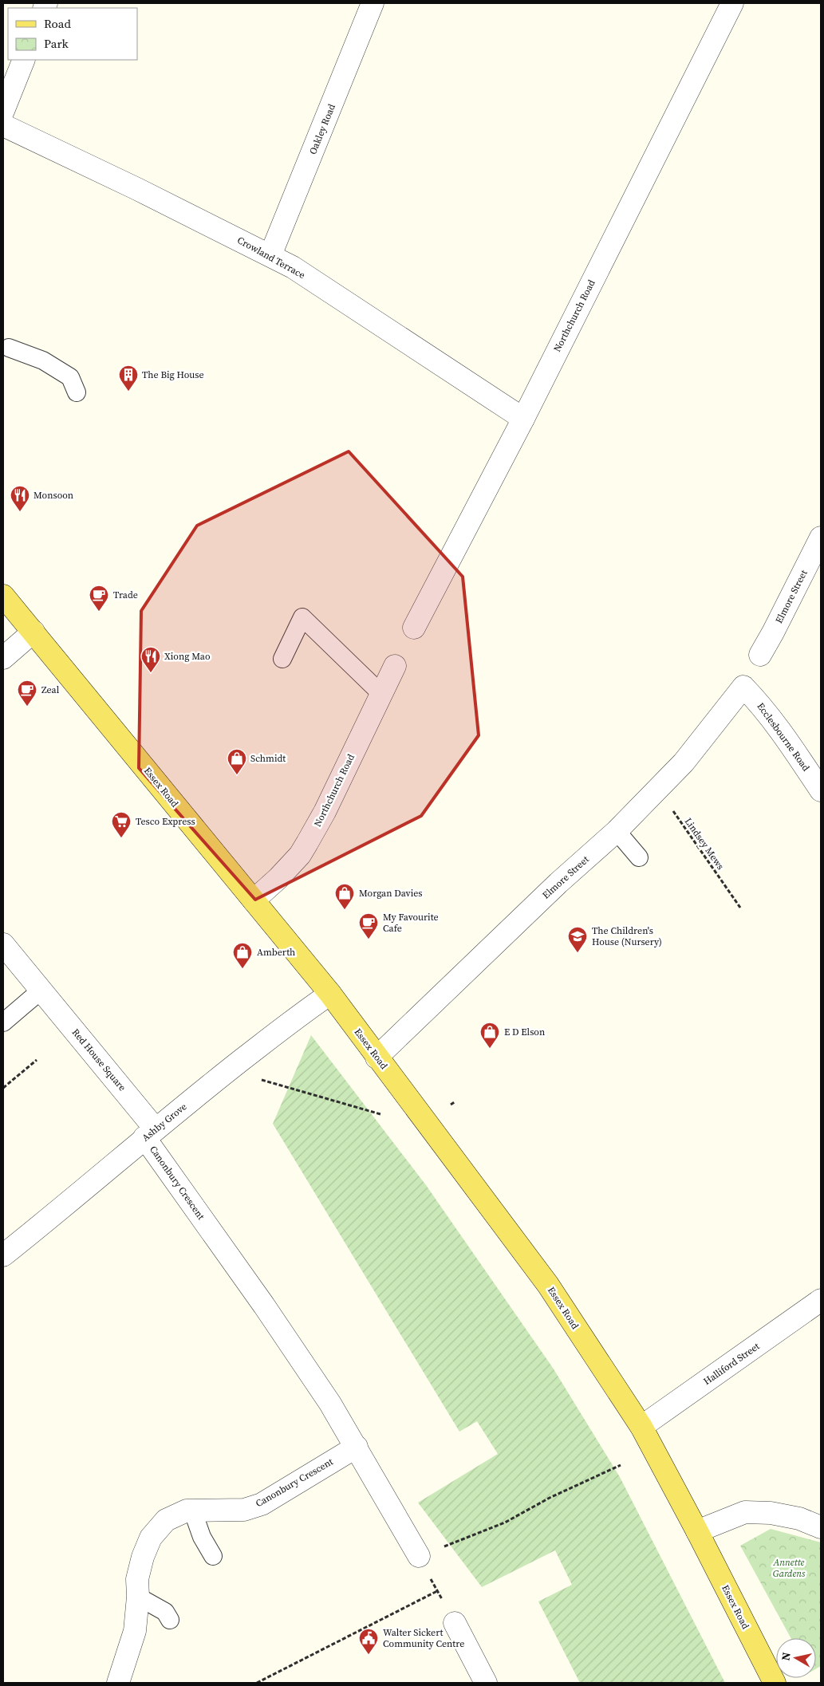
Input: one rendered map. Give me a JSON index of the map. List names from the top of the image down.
{
  "streets": {
    "main road": ["Essex Road"],
    "street": [
      "Oakley Road",
      "Crowland Terrace",
      "Northchurch Road",
      "Elmore Street",
      "Ecclesbourne Road",
      "Red House Square",
      "Ashby Grove",
      "Canonbury Crescent",
      "Halliford Street"
    ],
    "path": ["Lindsey Mews"]
  },
  "crossings": [
    ["Oakley Road", "Crowland Terrace"],
    ["Crowland Terrace", "Northchurch Road"],
    ["Northchurch Road", "Essex Road"],
    ["Elmore Street", "Ecclesbourne Road"],
    ["Elmore Street", "Essex Road"],
    ["Elmore Street", "Lindsey Mews"],
    ["Essex Road", "Ashby Grove"],
    ["Essex Road", "Halliford Street"],
    ["Red House Square", "Ashby Grove"],
    ["Red House Square", "Canonbury Crescent"],
    ["Ashby Grove", "Canonbury Crescent"]
  ],
  "parks": ["Annette Gardens"],
  "places": {
    "building": ["The Big House"],
    "restaurant": ["Monsoon", "Xiong Mao"],
    "cafe": ["Trade", "Zeal", "My Favourite Cafe"],
    "shop": [
      "Schmidt",
      "Morgan Davies",
      "Amberth",
      "E D Elson"
    ],
    "supermarket": ["Tesco Express"],
    "school or university": ["The Children's House (Nursery)"],
    "public building": ["Walter Sickert Community Centre"]
  },
  "legend": ["Road", "Park"],
  "north": "left"
}
